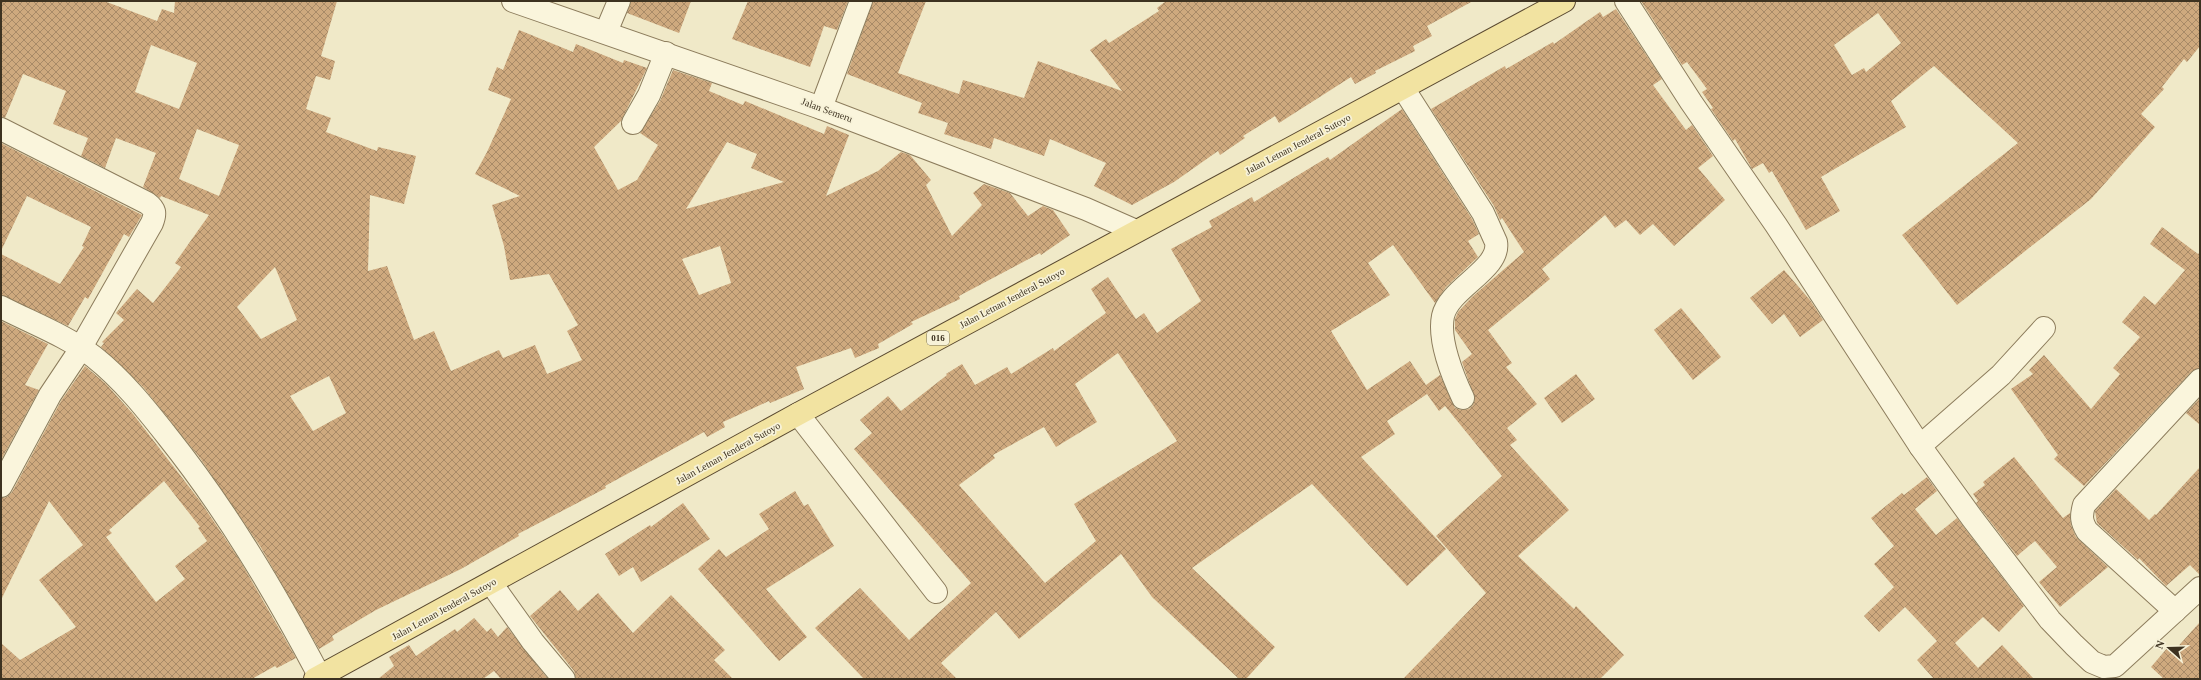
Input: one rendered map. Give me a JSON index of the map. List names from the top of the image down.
{
  "streets": {
    "main road": ["Jalan Letnan Jenderal Sutoyo", "016"],
    "street": ["Jalan Semeru"]
  },
  "crossings": [
    ["Jalan Semeru", "Jalan Letnan Jenderal Sutoyo"]
  ],
  "north": "left"
}
